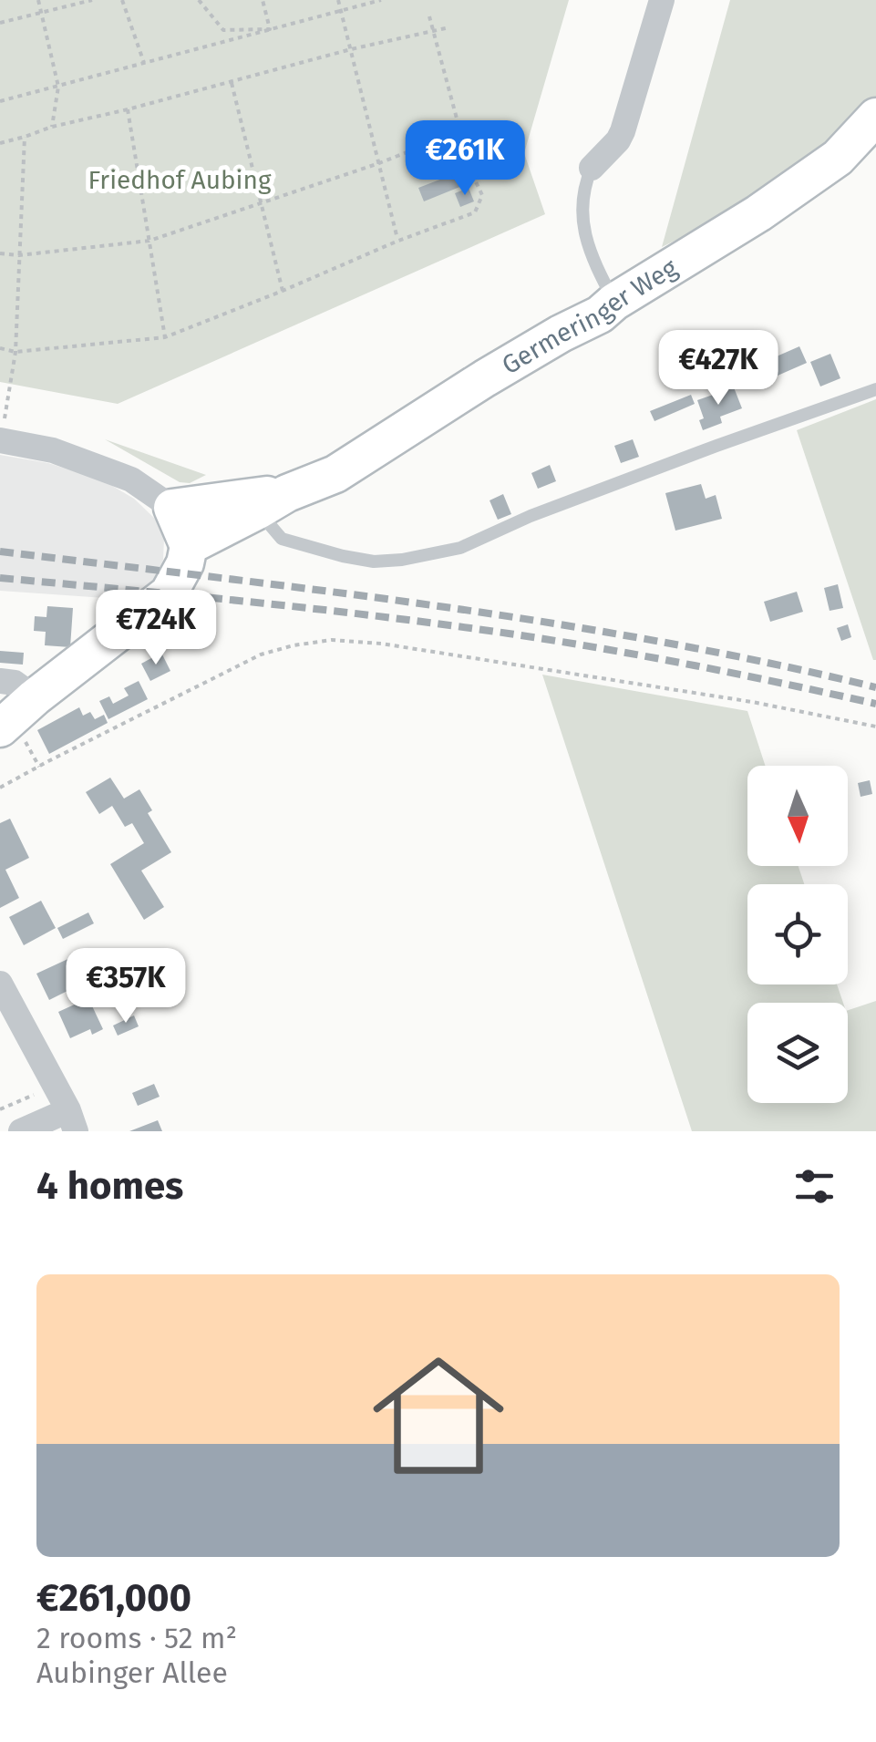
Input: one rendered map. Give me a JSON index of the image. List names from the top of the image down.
{
  "streets": {
    "street": ["Germeringer Weg"]
  },
  "parks": ["Friedhof Aubing"],
  "north": "bottom",
  "page": {
    "price": [
      "€261K",
      "€427K",
      "€724K",
      "€357K"
    ],
    "heading": "4 homes",
    "list": [
      {
        "name": "€261,000",
        "note": "2 rooms · 52 m² · Aubinger Allee"
      }
    ]
  }
}
